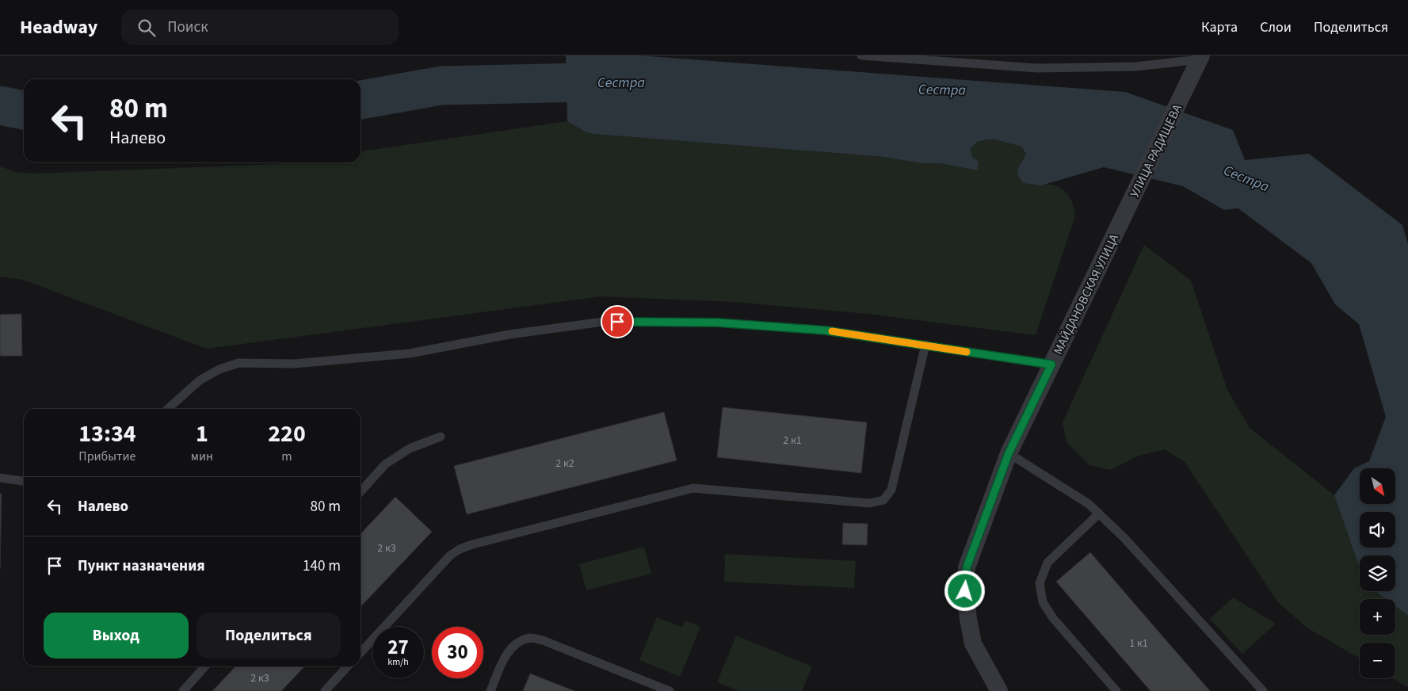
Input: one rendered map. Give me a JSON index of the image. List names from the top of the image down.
{
  "streets": {
    "street": ["УЛИЦА РАДИЩЕВА", "МАЙДАНОВСКАЯ УЛИЦА"]
  },
  "crossings": [
    ["УЛИЦА РАДИЩЕВА", "МАЙДАНОВСКАЯ УЛИЦА"]
  ],
  "water": ["Сестра"],
  "house_numbers": [
    "2 к1",
    "2 к2",
    "2 к3",
    "1 к1",
    "2 к3"
  ],
  "north": "bottom right",
  "page": {
    "header": "Headway",
    "search": "Поиск",
    "nav": ["Карта", "Слои", "Поделиться"],
    "turn": ["80 m", "Налево"],
    "eta": [
      "13:34",
      "Прибытие",
      "1",
      "мин",
      "220",
      "m"
    ],
    "map_buttons": ["+", "−"],
    "list": [
      {
        "name": "Налево",
        "value": "80 m"
      },
      {
        "name": "Пункт назначения",
        "value": "140 m"
      }
    ],
    "buttons": ["Выход", "Поделиться"],
    "speed": "27 km/h",
    "limit": "30"
  }
}
